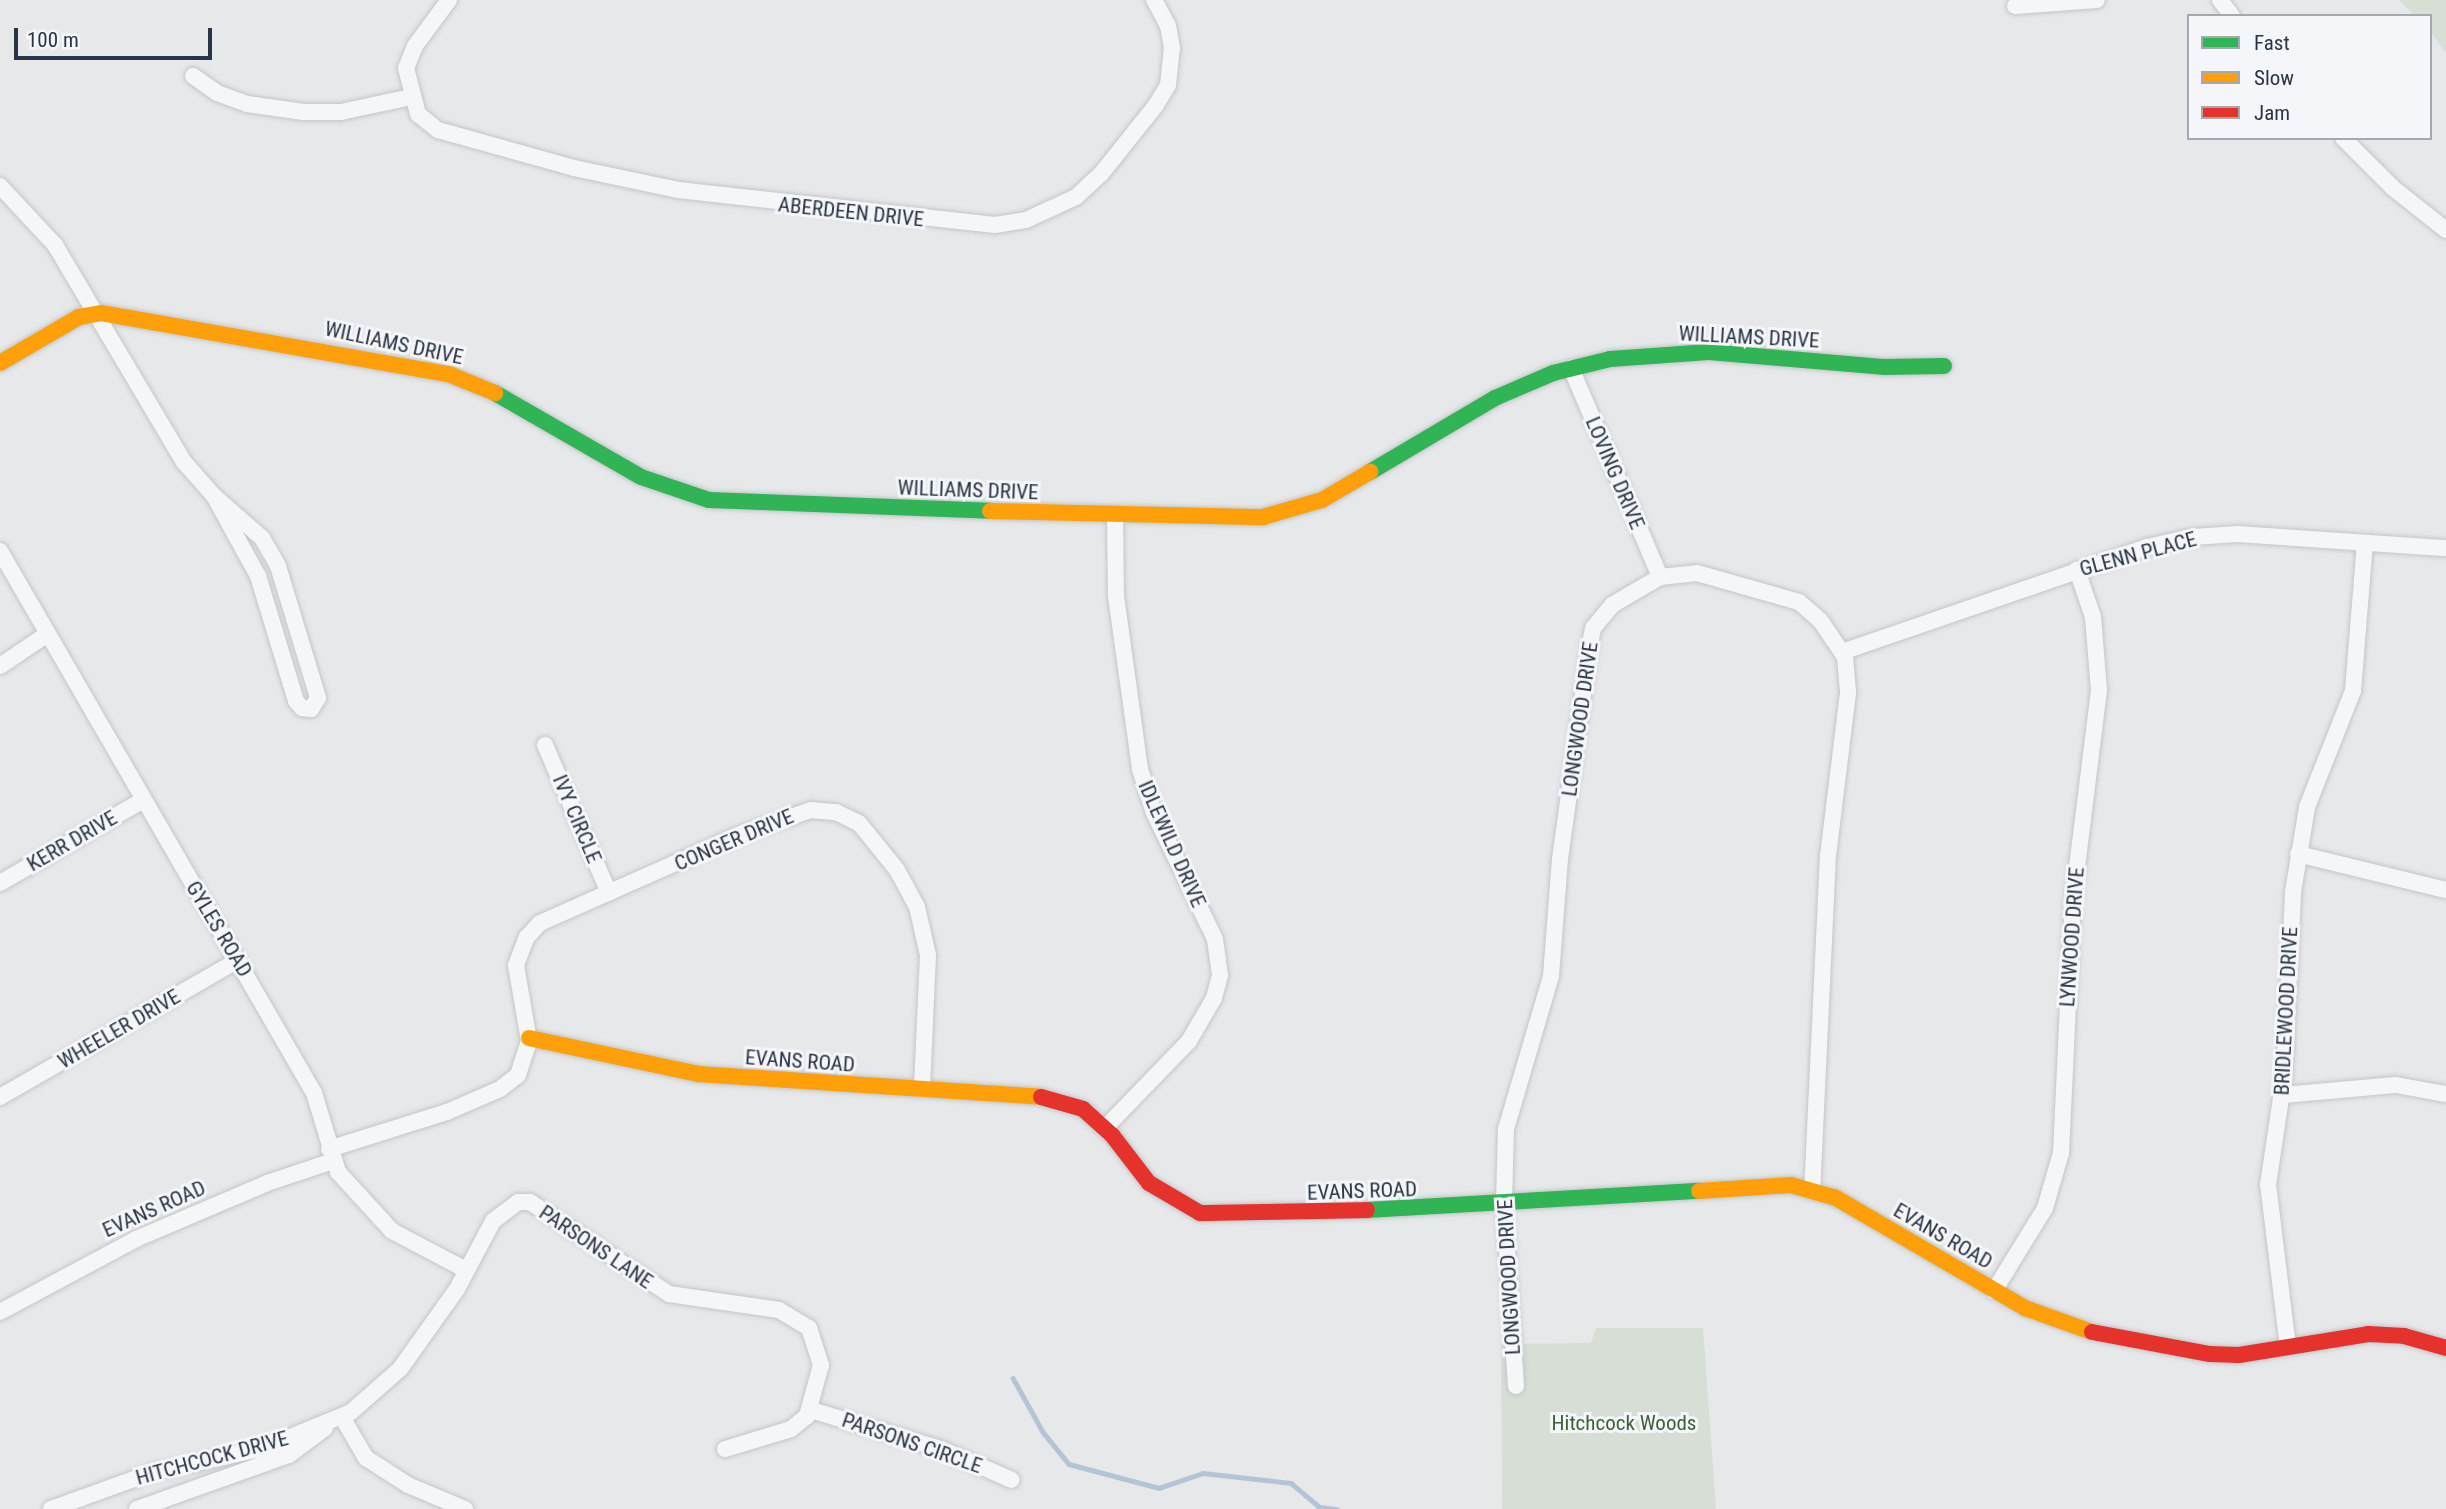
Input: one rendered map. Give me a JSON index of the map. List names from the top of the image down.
{
  "streets": {
    "street": [
      "ABERDEEN DRIVE",
      "WILLIAMS DRIVE",
      "LOVING DRIVE",
      "GLENN PLACE",
      "LONGWOOD DRIVE",
      "IVY CIRCLE",
      "CONGER DRIVE",
      "KERR DRIVE",
      "IDLEWILD DRIVE",
      "GYLES ROAD",
      "LYNWOOD DRIVE",
      "BRIDLEWOOD DRIVE",
      "WHEELER DRIVE",
      "EVANS ROAD",
      "PARSONS LANE",
      "PARSONS CIRCLE",
      "HITCHCOCK DRIVE"
    ]
  },
  "crossings": [
    ["WILLIAMS DRIVE", "LOVING DRIVE"],
    ["WILLIAMS DRIVE", "IDLEWILD DRIVE"],
    ["LOVING DRIVE", "LONGWOOD DRIVE"],
    ["GLENN PLACE", "LONGWOOD DRIVE"],
    ["GLENN PLACE", "LYNWOOD DRIVE"],
    ["GLENN PLACE", "BRIDLEWOOD DRIVE"],
    ["LONGWOOD DRIVE", "EVANS ROAD"],
    ["IVY CIRCLE", "CONGER DRIVE"],
    ["CONGER DRIVE", "EVANS ROAD"],
    ["KERR DRIVE", "GYLES ROAD"],
    ["IDLEWILD DRIVE", "EVANS ROAD"],
    ["GYLES ROAD", "WHEELER DRIVE"],
    ["GYLES ROAD", "EVANS ROAD"],
    ["GYLES ROAD", "PARSONS LANE"],
    ["LYNWOOD DRIVE", "EVANS ROAD"],
    ["BRIDLEWOOD DRIVE", "EVANS ROAD"],
    ["PARSONS LANE", "PARSONS CIRCLE"],
    ["PARSONS LANE", "HITCHCOCK DRIVE"]
  ],
  "parks": ["Hitchcock Woods"],
  "legend": ["Fast", "Slow", "Jam"],
  "scale_bar": "100 m"
}
